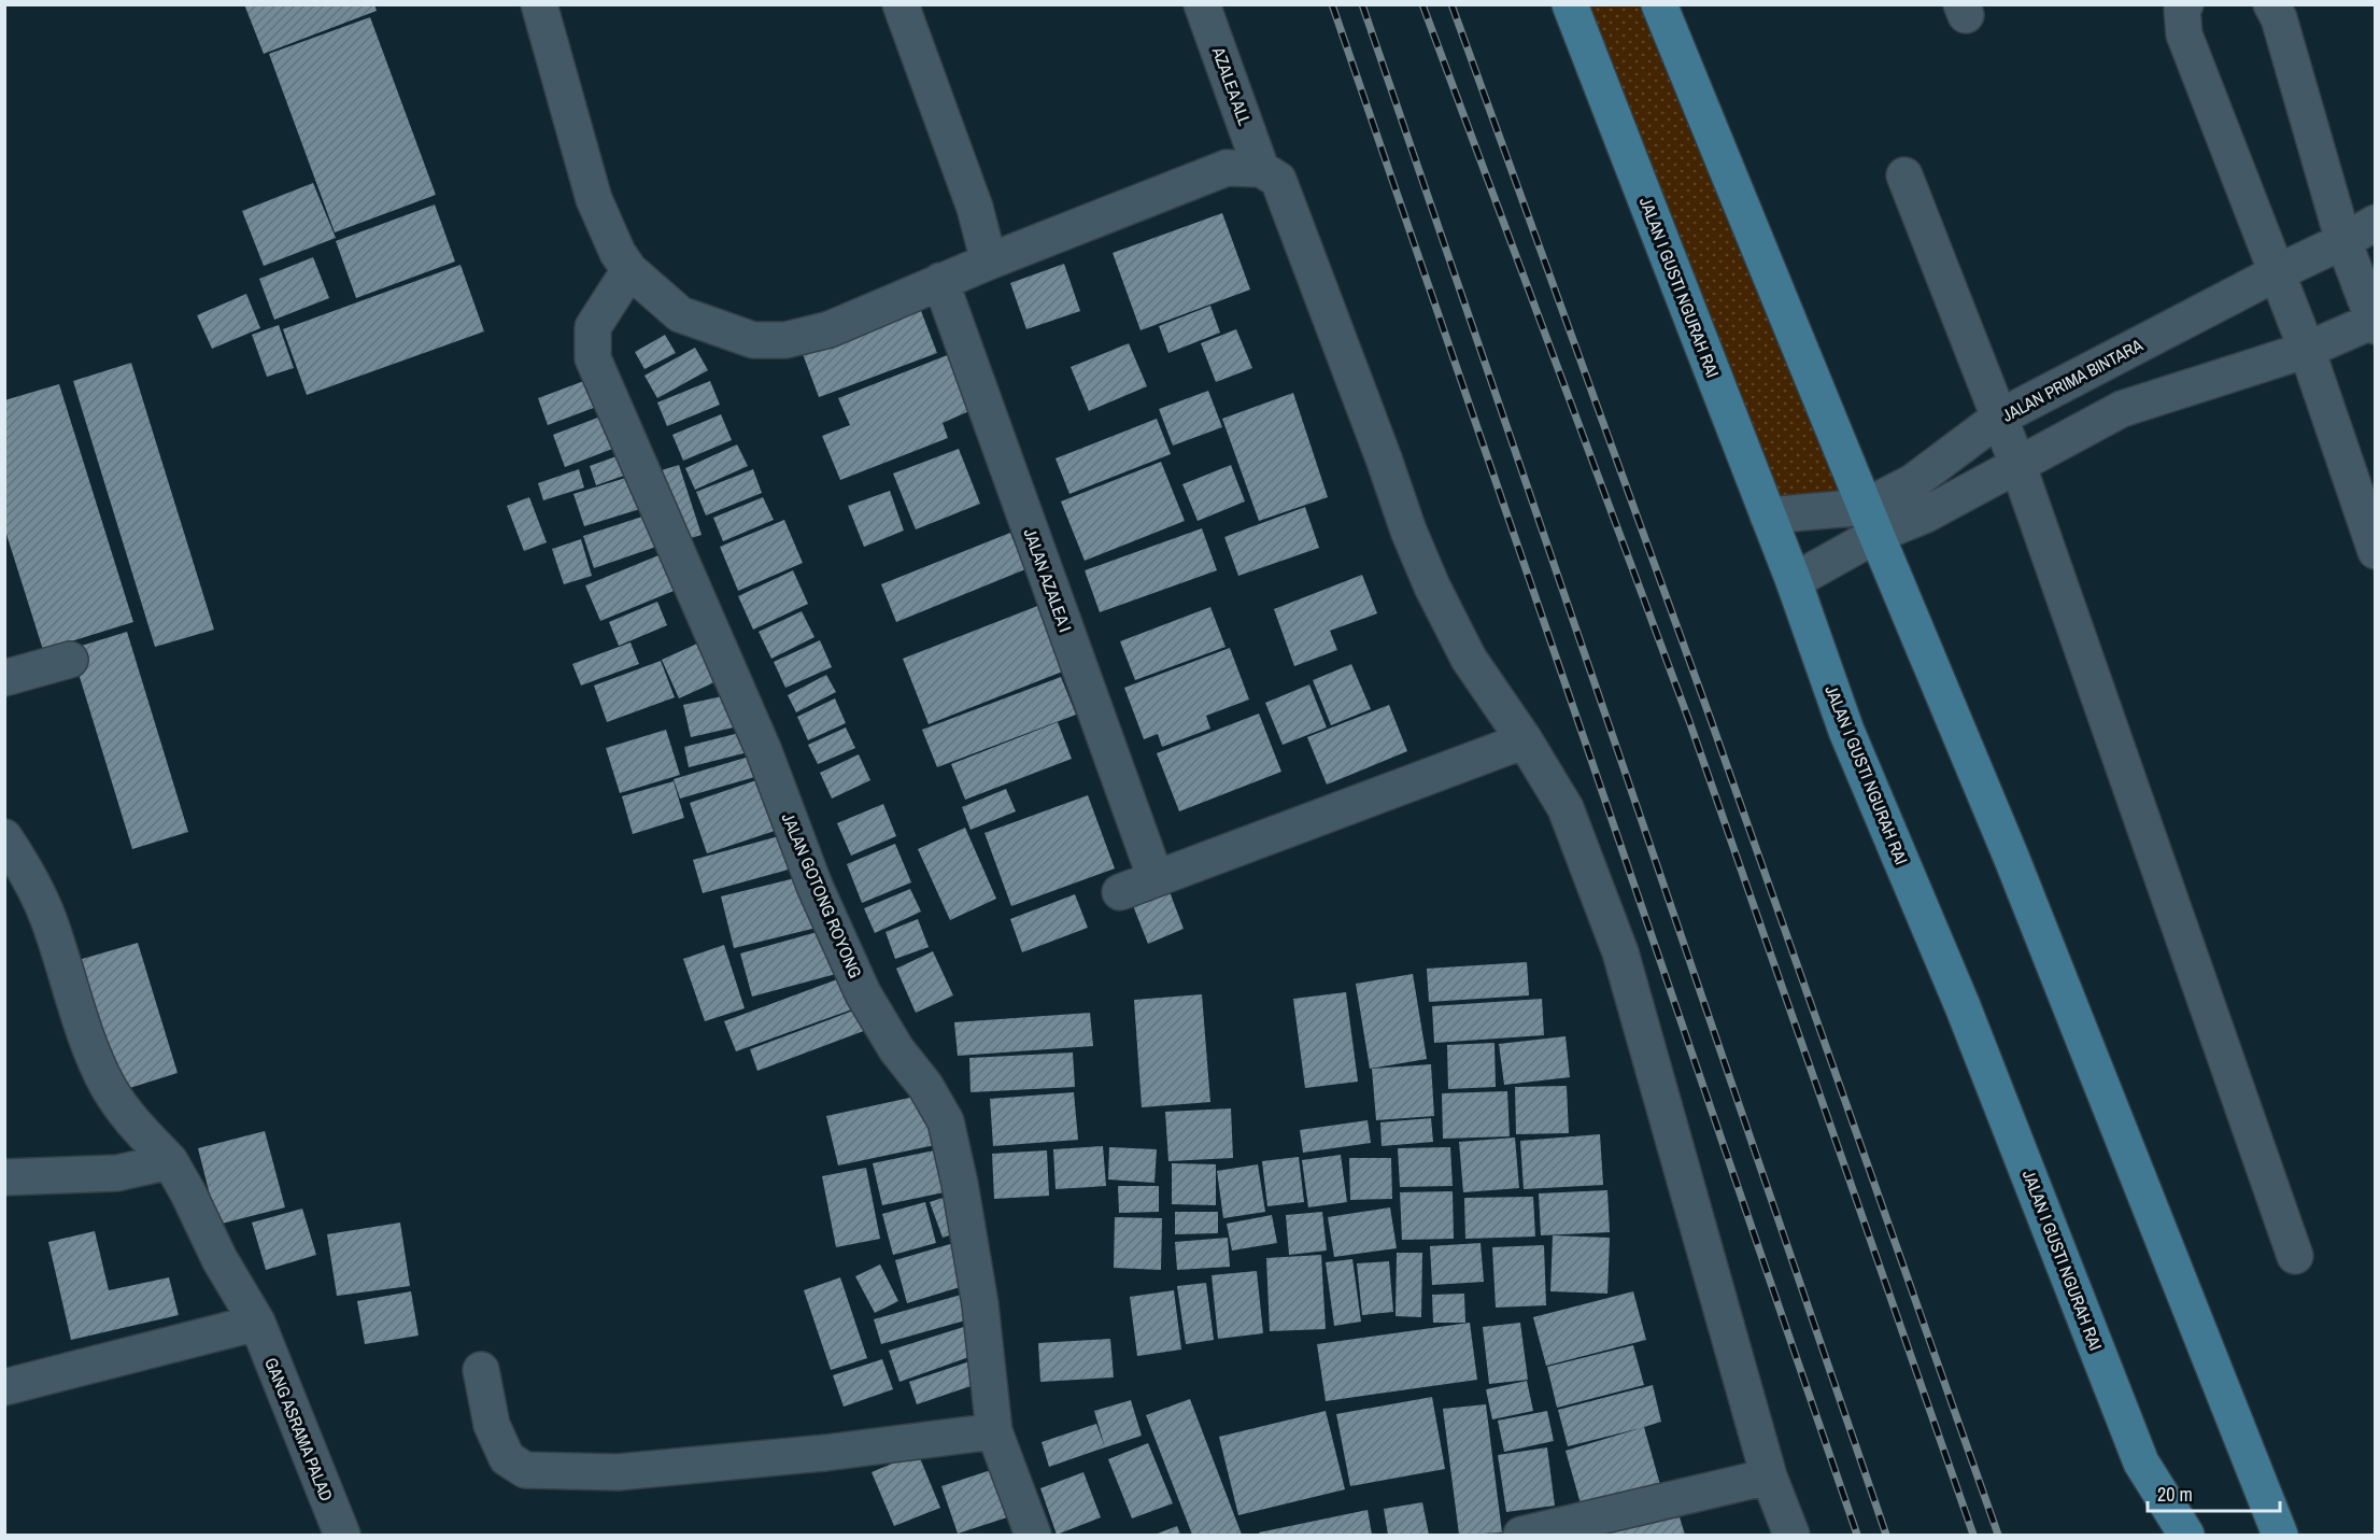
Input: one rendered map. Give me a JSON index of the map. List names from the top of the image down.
{
  "streets": {
    "main road": ["JALAN I GUSTI NGURAH RAI"],
    "street": [
      "AZALEA ALL",
      "JALAN PRIMA BINTARA",
      "JALAN AZALEA I",
      "JALAN GOTONG ROYONG",
      "GANG ASRAMA PALAD"
    ]
  },
  "crossings": [
    ["JALAN I GUSTI NGURAH RAI", "JALAN PRIMA BINTARA"]
  ],
  "scale_bar": "20 m"
}
